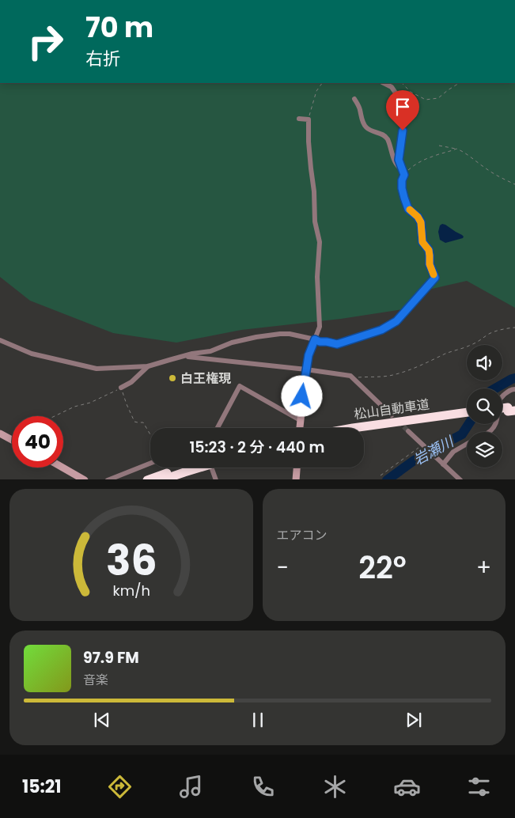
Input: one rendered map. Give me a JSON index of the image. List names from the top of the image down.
{
  "streets": {
    "highway": ["松山自動車道"]
  },
  "water": ["岩瀬川"],
  "places": ["白王権現"],
  "page": {
    "turn": ["70 m", "右折"],
    "limit": "40",
    "trip": "15:23 · 2 分 · 440 m",
    "tile": "エアコン",
    "heat": ["−", "22°", "+"],
    "song": ["97.9 FM", "音楽"],
    "tabs": "15:21",
    "gauge": ["36", "km/h"]
  }
}
